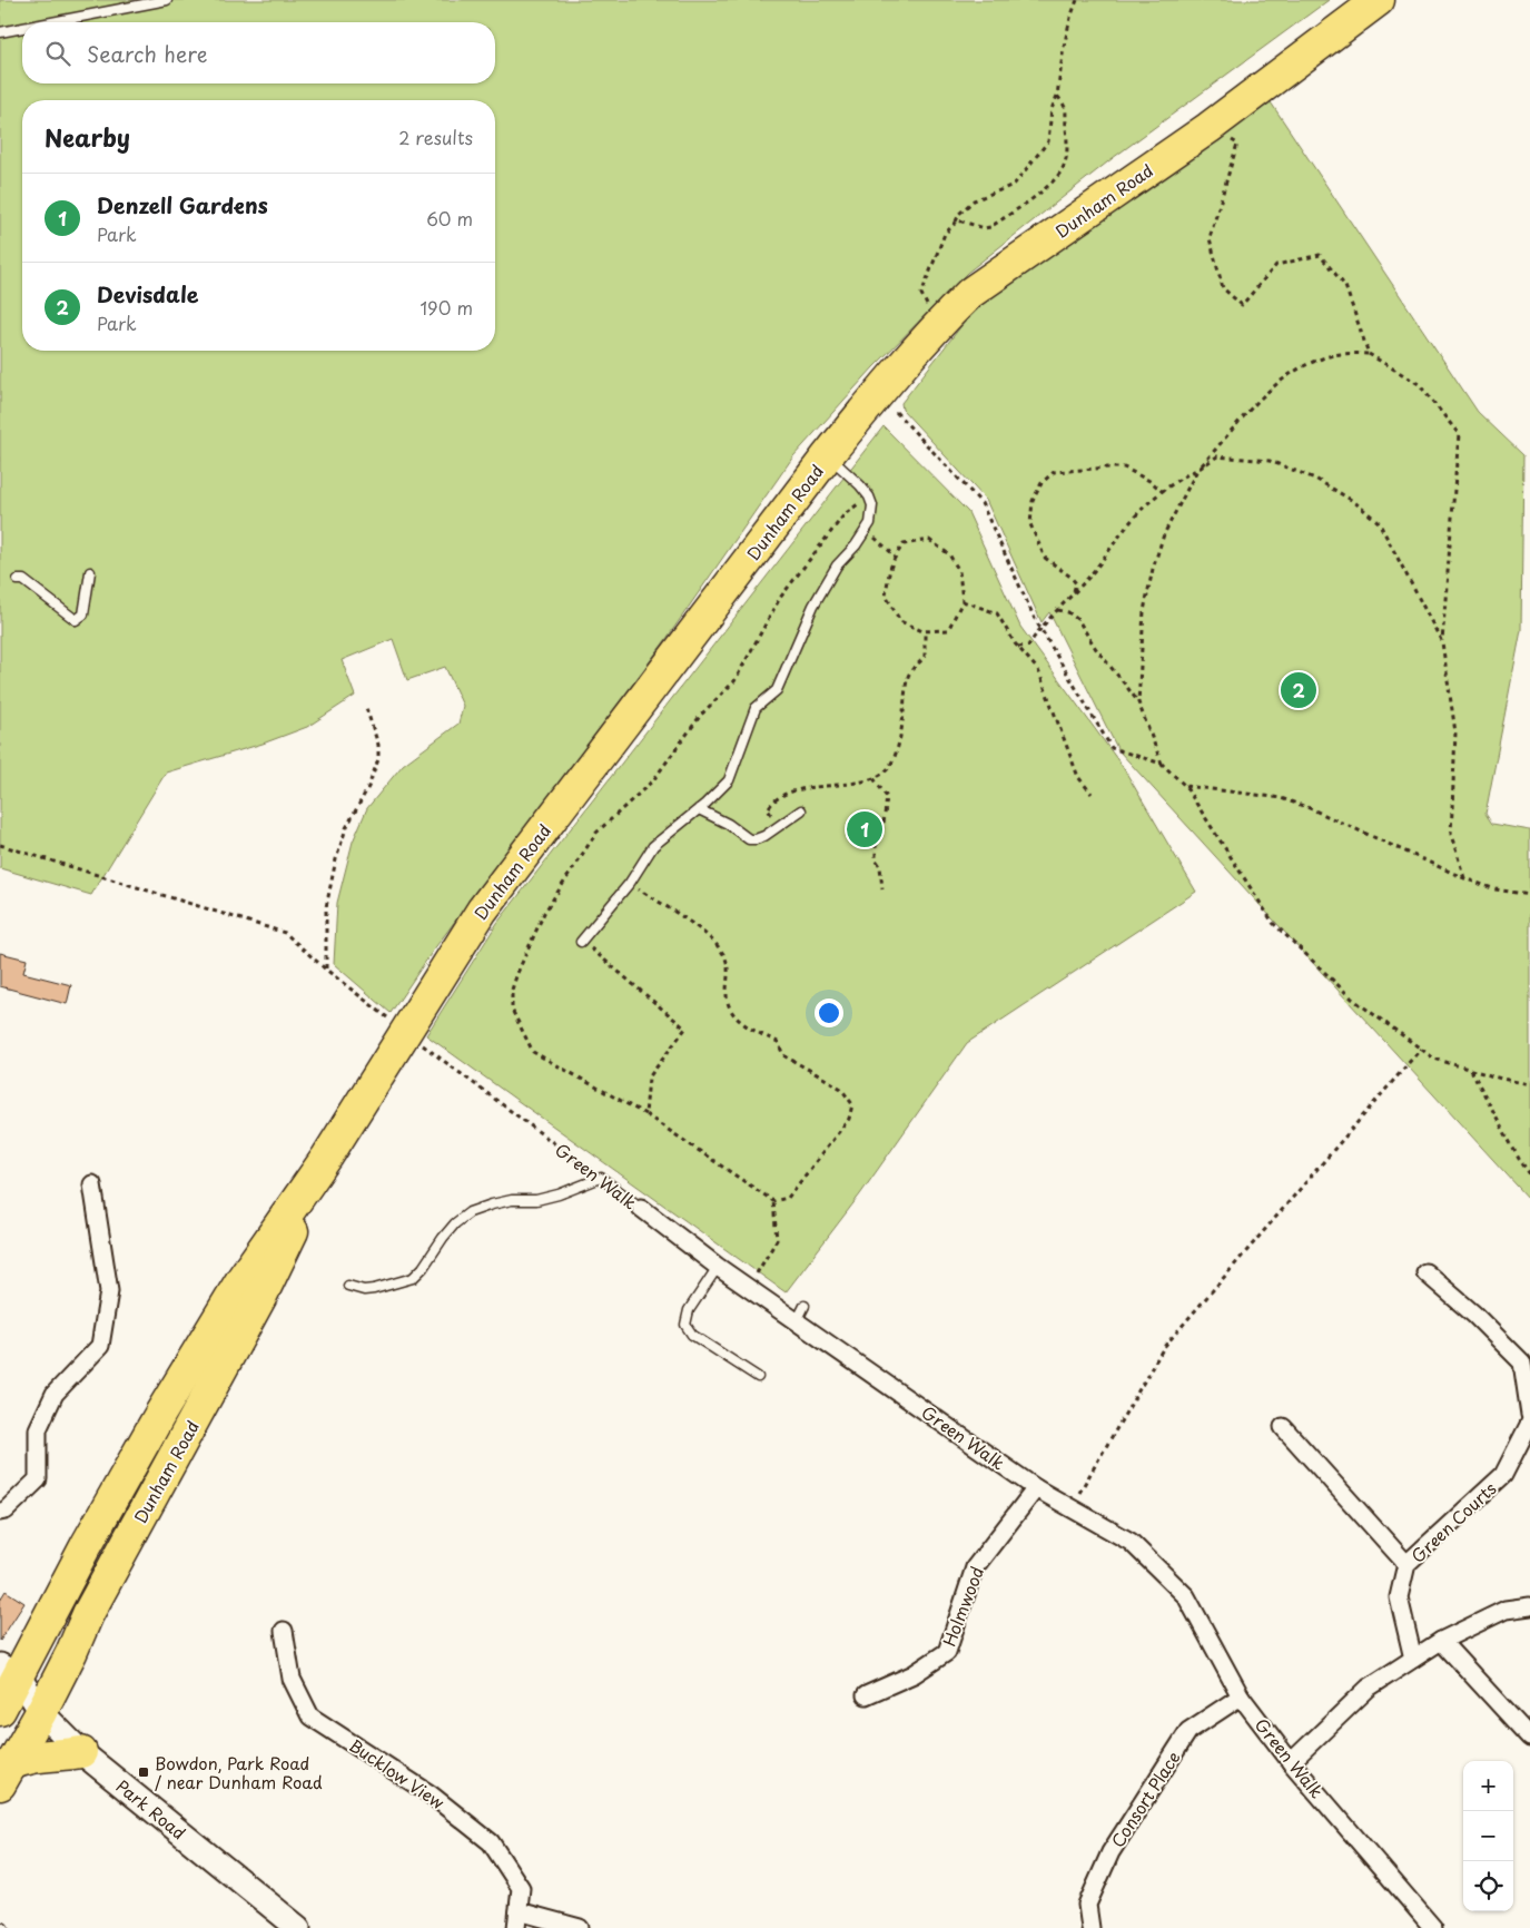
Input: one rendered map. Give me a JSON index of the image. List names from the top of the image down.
{
  "streets": {
    "highway": ["Dunham Road"],
    "main road": ["Park Road"],
    "street": [
      "Green Walk",
      "Green Courts",
      "Holmwood",
      "Bucklow View",
      "Consort Place"
    ]
  },
  "crossings": [
    ["Dunham Road", "Green Walk"],
    ["Dunham Road", "Park Road"],
    ["Green Walk", "Holmwood"],
    ["Green Walk", "Consort Place"]
  ],
  "places": {
    "transit": ["Bowdon, Park Road / near Dunham Road"]
  },
  "page": {
    "search": "Search here",
    "heading": ["Nearby", "2 results"],
    "list": [
      {
        "mark": "1",
        "name": "Denzell Gardens",
        "note": "Park",
        "value": "60 m"
      },
      {
        "mark": "2",
        "name": "Devisdale",
        "note": "Park",
        "value": "190 m"
      }
    ],
    "pins": ["2", "1"],
    "map_buttons": ["+", "−"]
  }
}
